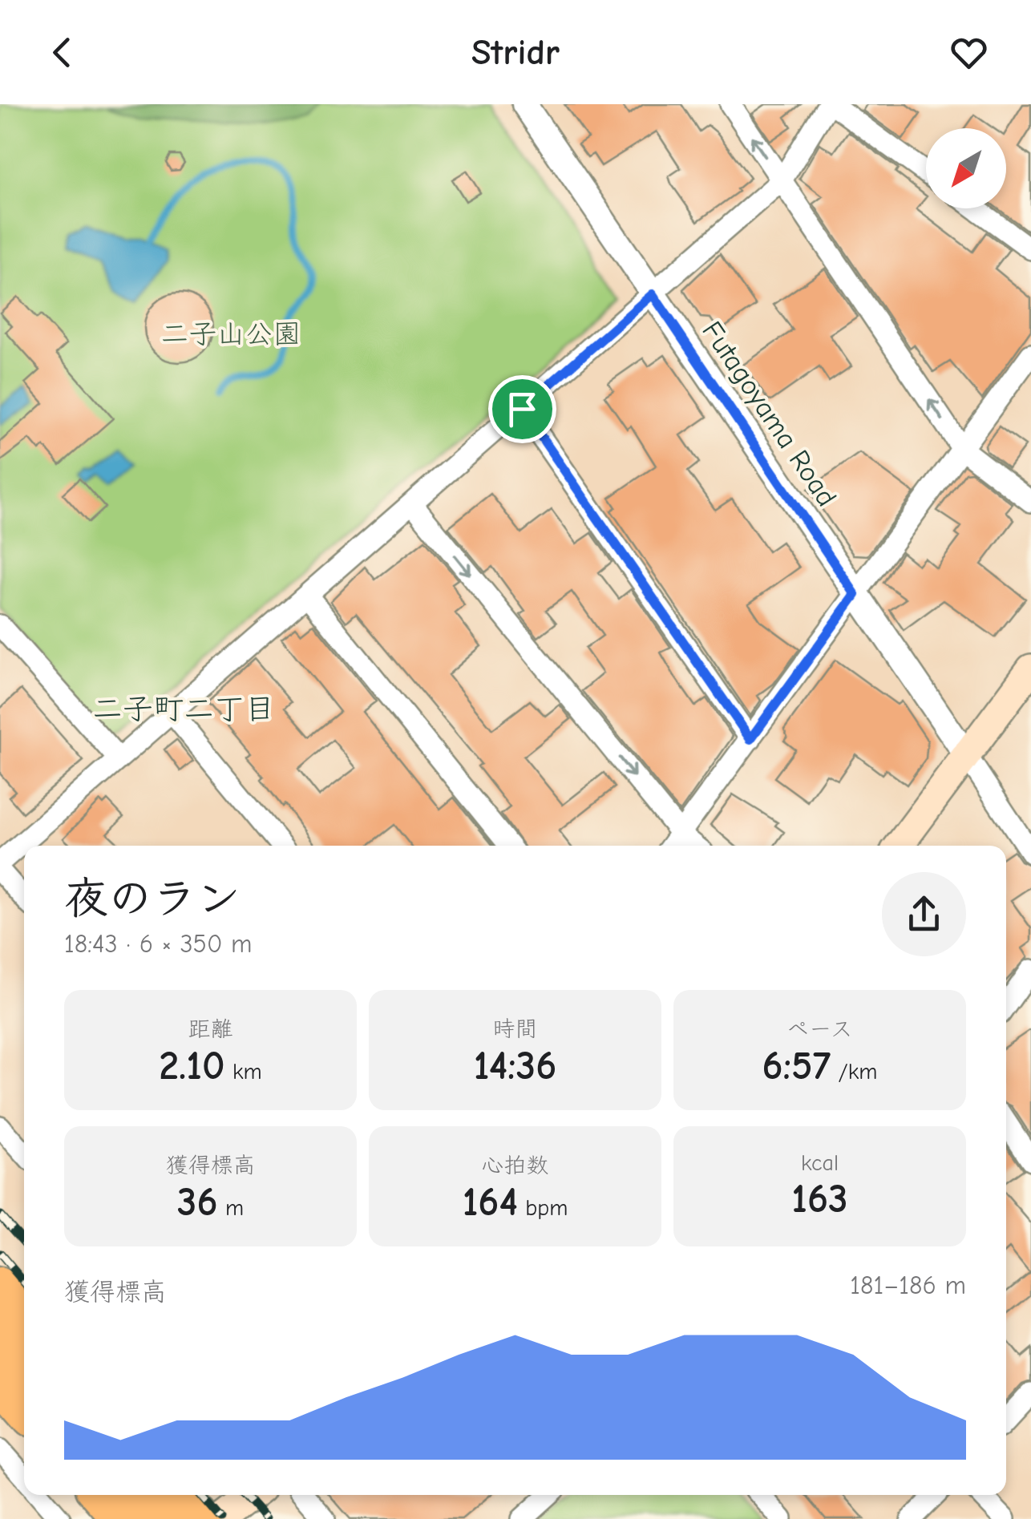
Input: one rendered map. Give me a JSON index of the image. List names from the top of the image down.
{
  "streets": {
    "street": ["Futagoyama Road"]
  },
  "districts": ["二子町二丁目"],
  "parks": ["二子山公園"],
  "north": "bottom left",
  "page": {
    "header": "Stridr",
    "heading": ["夜のラン", "18:43 · 6 × 350 m"],
    "stats": [
      ["距離", "2.10 km"],
      ["時間", "14:36"],
      ["ペース", "6:57 /km"],
      ["獲得標高", "36 m"],
      ["心拍数", "164 bpm"],
      ["kcal", "163"]
    ],
    "chart": ["獲得標高", "181–186 m"]
  }
}
